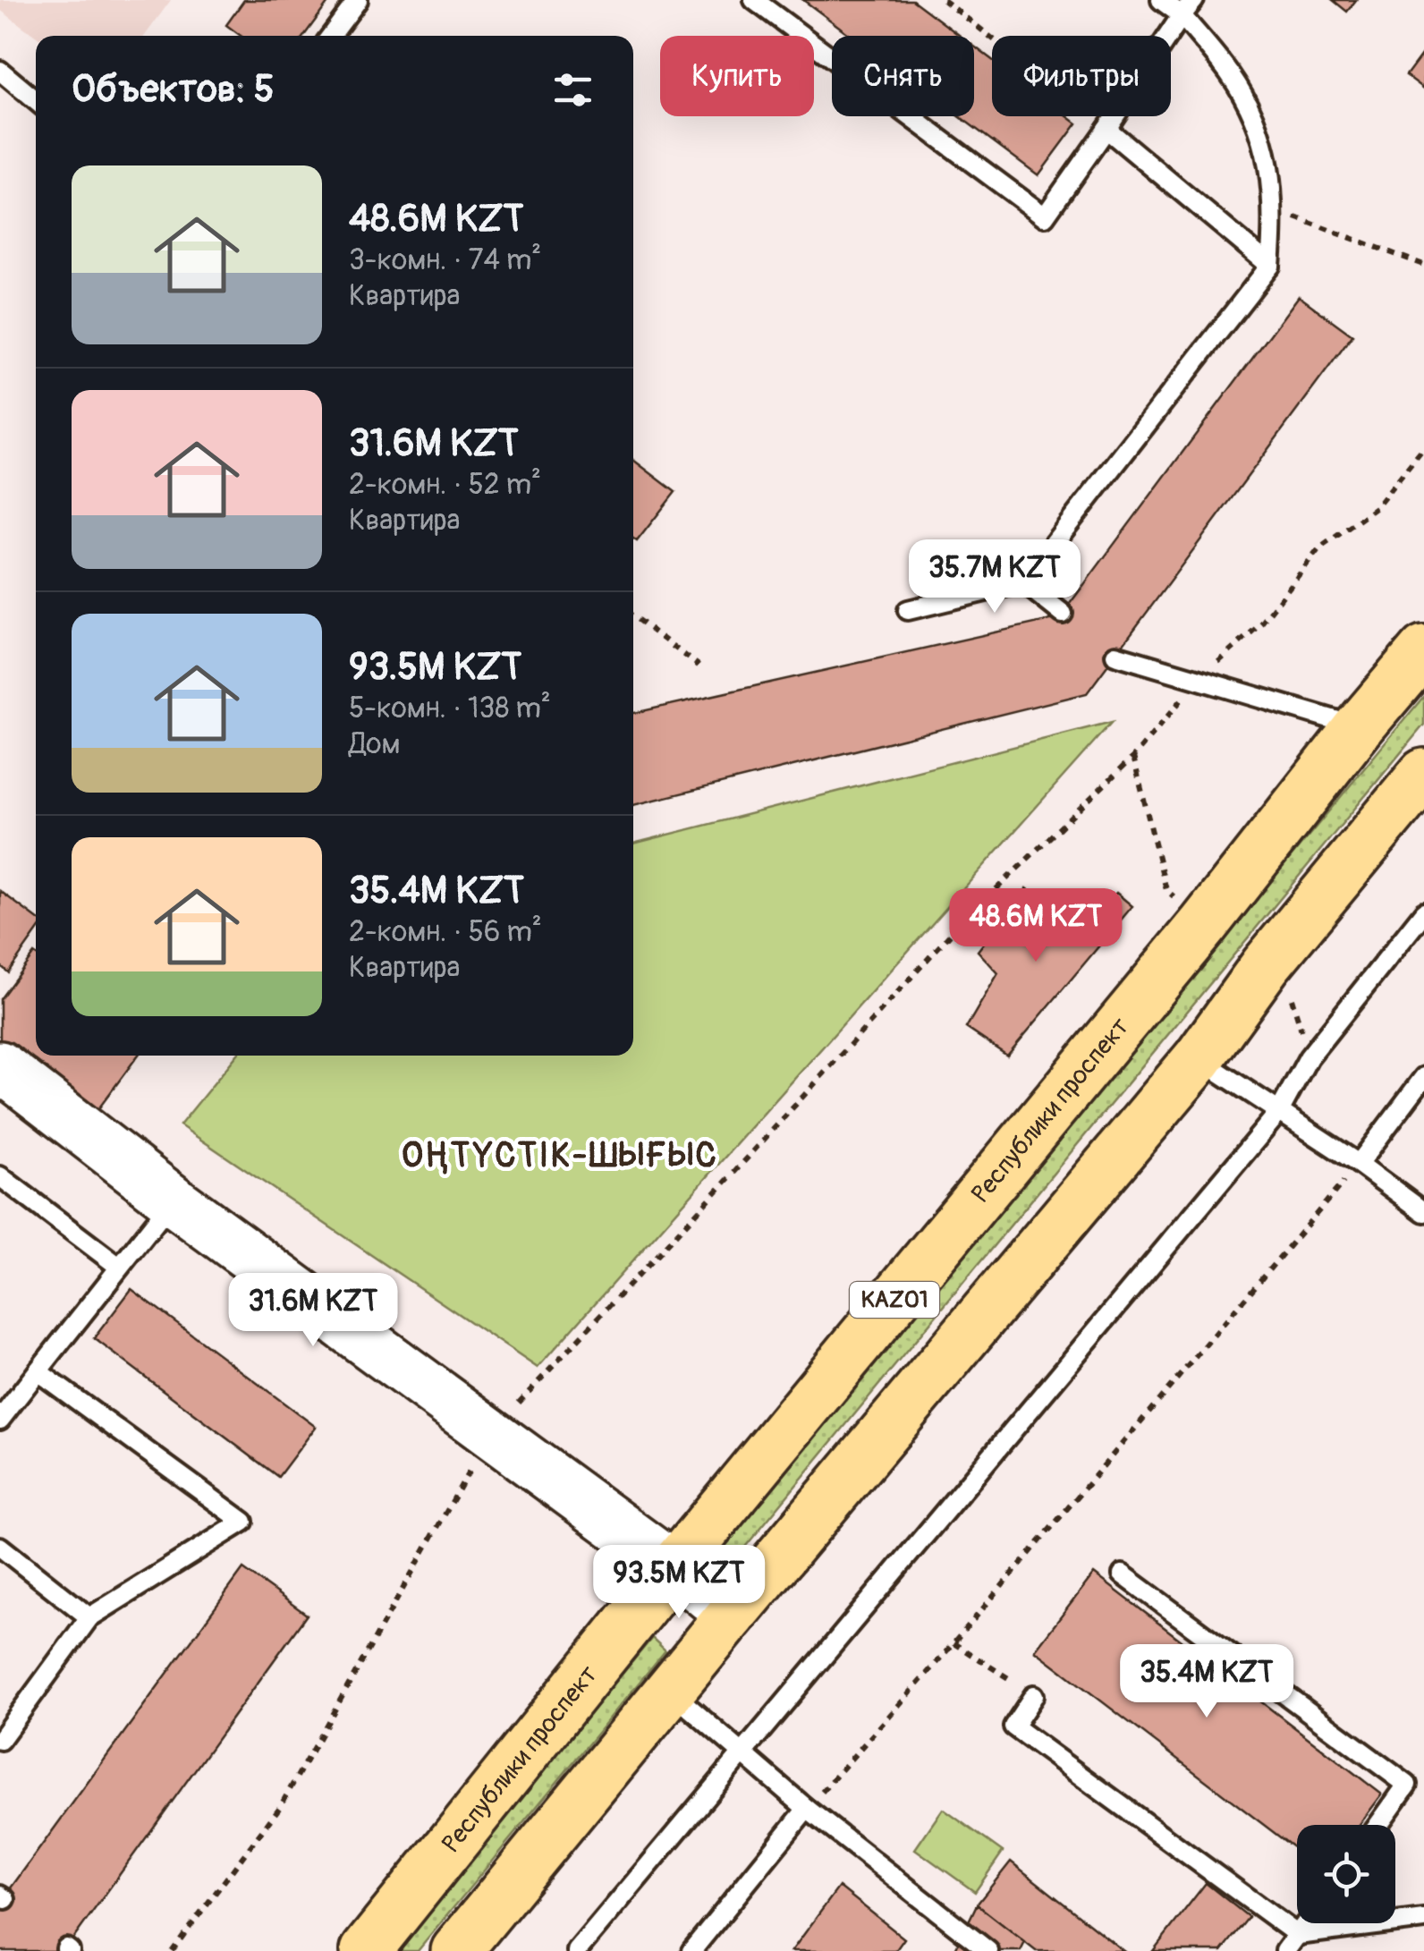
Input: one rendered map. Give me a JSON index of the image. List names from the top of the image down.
{
  "streets": {
    "highway": ["Республики проспект", "KАZ01"]
  },
  "districts": ["ОҢТҮСТІК-ШЫҒЫС"],
  "page": {
    "chip": ["Купить", "Снять", "Фильтры"],
    "heading": "Объектов: 5",
    "list": [
      {
        "name": "48.6M KZT",
        "note": "3-комн. · 74 m² · Квартира"
      },
      {
        "name": "31.6M KZT",
        "note": "2-комн. · 52 m² · Квартира"
      },
      {
        "name": "93.5M KZT",
        "note": "5-комн. · 138 m² · Дом"
      },
      {
        "name": "35.4M KZT",
        "note": "2-комн. · 56 m² · Квартира"
      }
    ],
    "price": [
      "35.7M KZT",
      "48.6M KZT",
      "31.6M KZT",
      "93.5M KZT",
      "35.4M KZT"
    ]
  }
}
